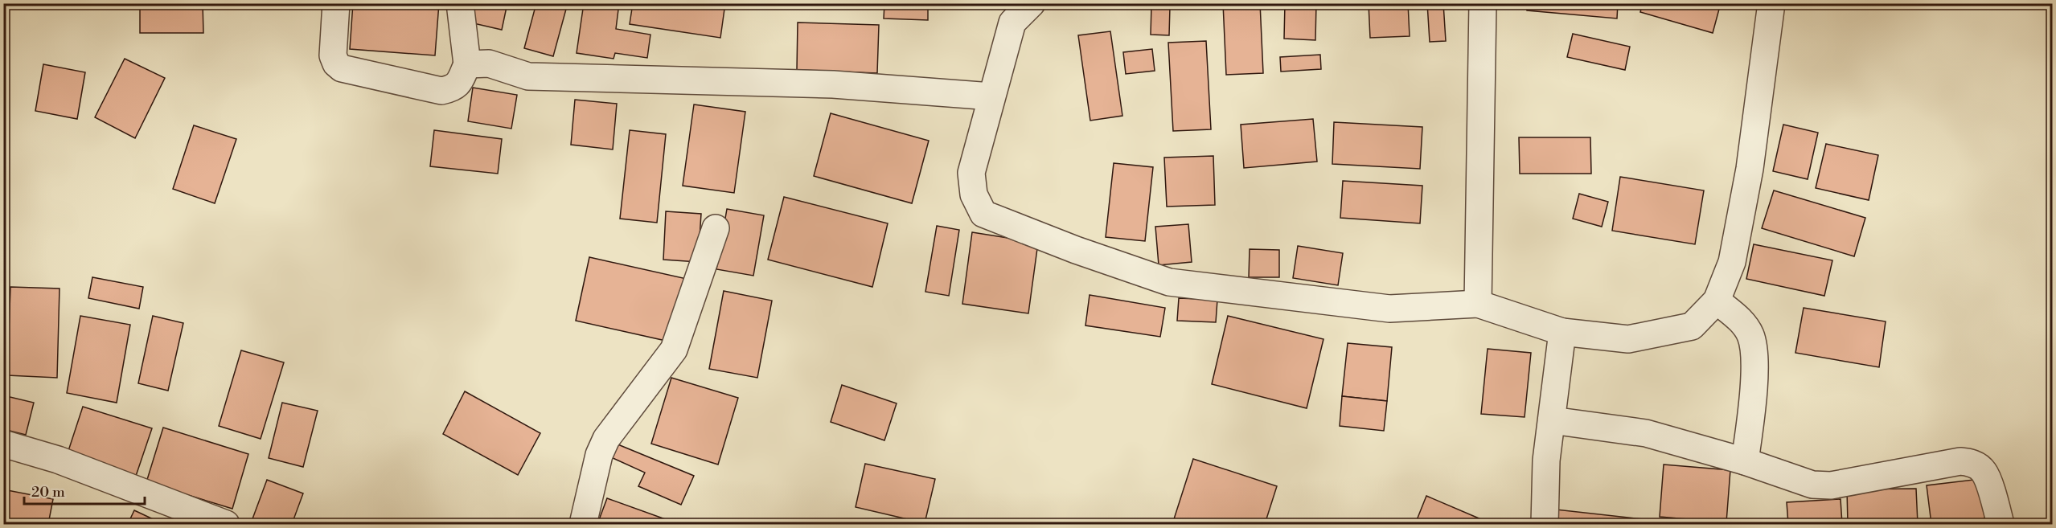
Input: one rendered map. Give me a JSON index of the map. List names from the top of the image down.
{
  "scale_bar": "20 m"
}
